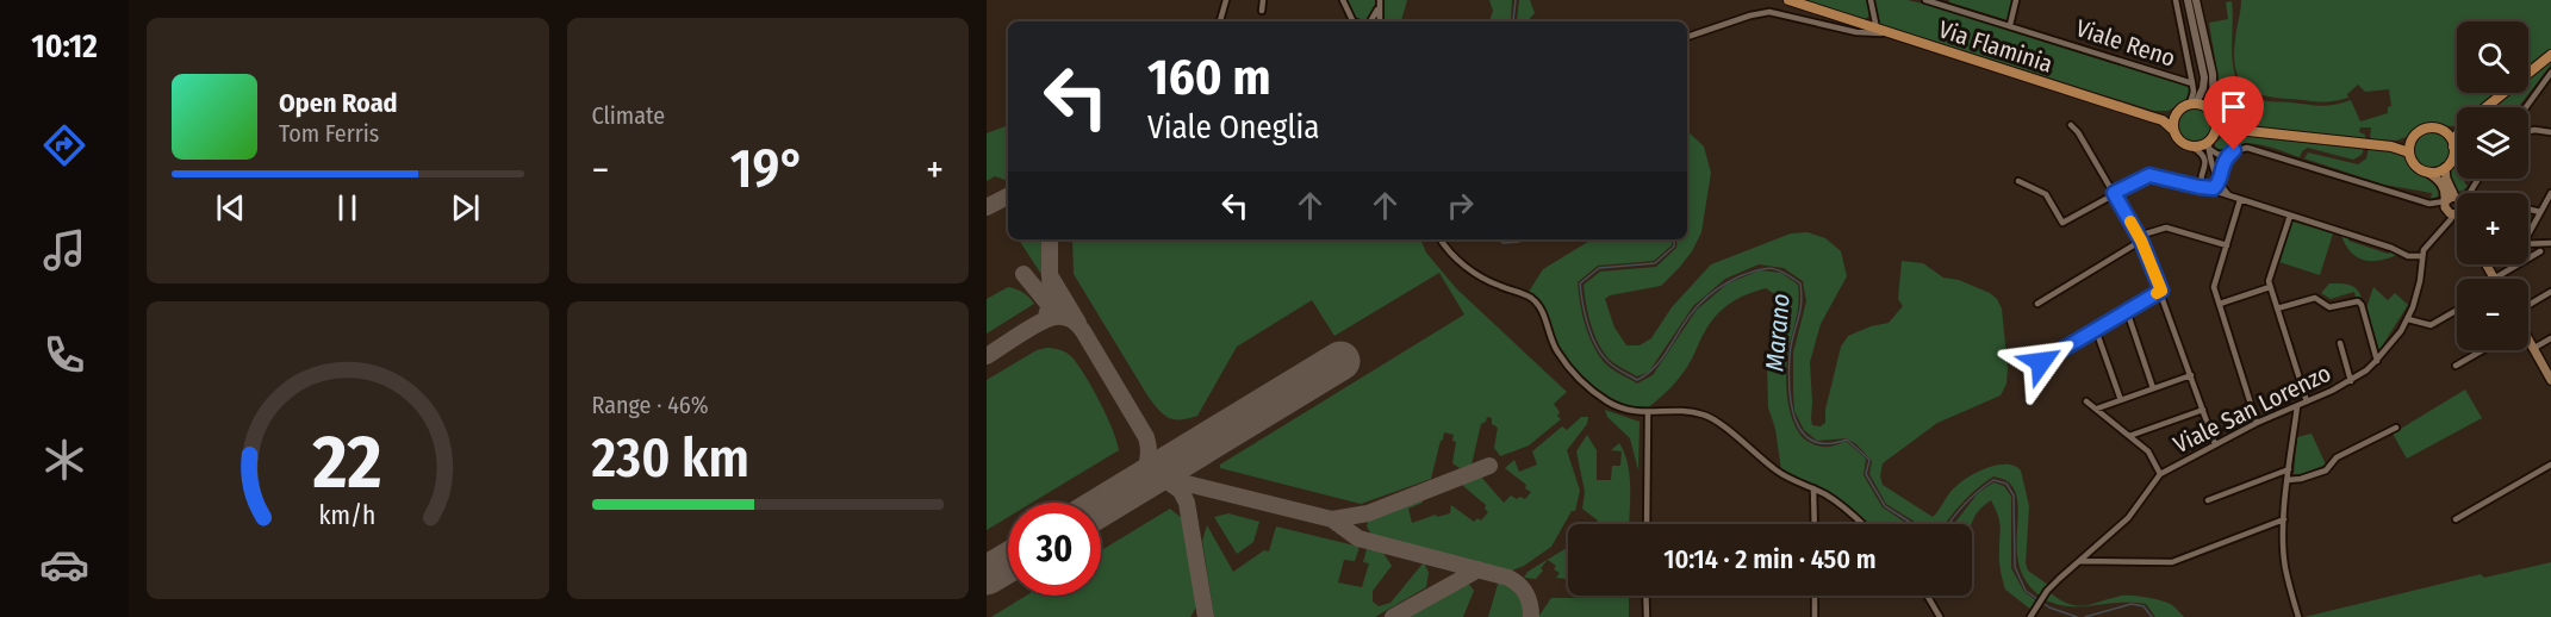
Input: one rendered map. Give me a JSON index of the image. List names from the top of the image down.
{
  "streets": {
    "main road": ["Via Flaminia"],
    "street": ["Viale Reno", "Viale San Lorenzo"]
  },
  "water": ["Marano"],
  "page": {
    "tabs": "10:12",
    "tile": [
      "Climate",
      ["Range · 46%", "230 km"]
    ],
    "map_buttons": ["+", "−"],
    "turn": ["160 m", "Viale Oneglia"],
    "song": ["Open Road", "Tom Ferris"],
    "heat": ["−", "19°", "+"],
    "limit": "30",
    "trip": "10:14 · 2 min · 450 m",
    "gauge": ["22", "km/h"]
  }
}
